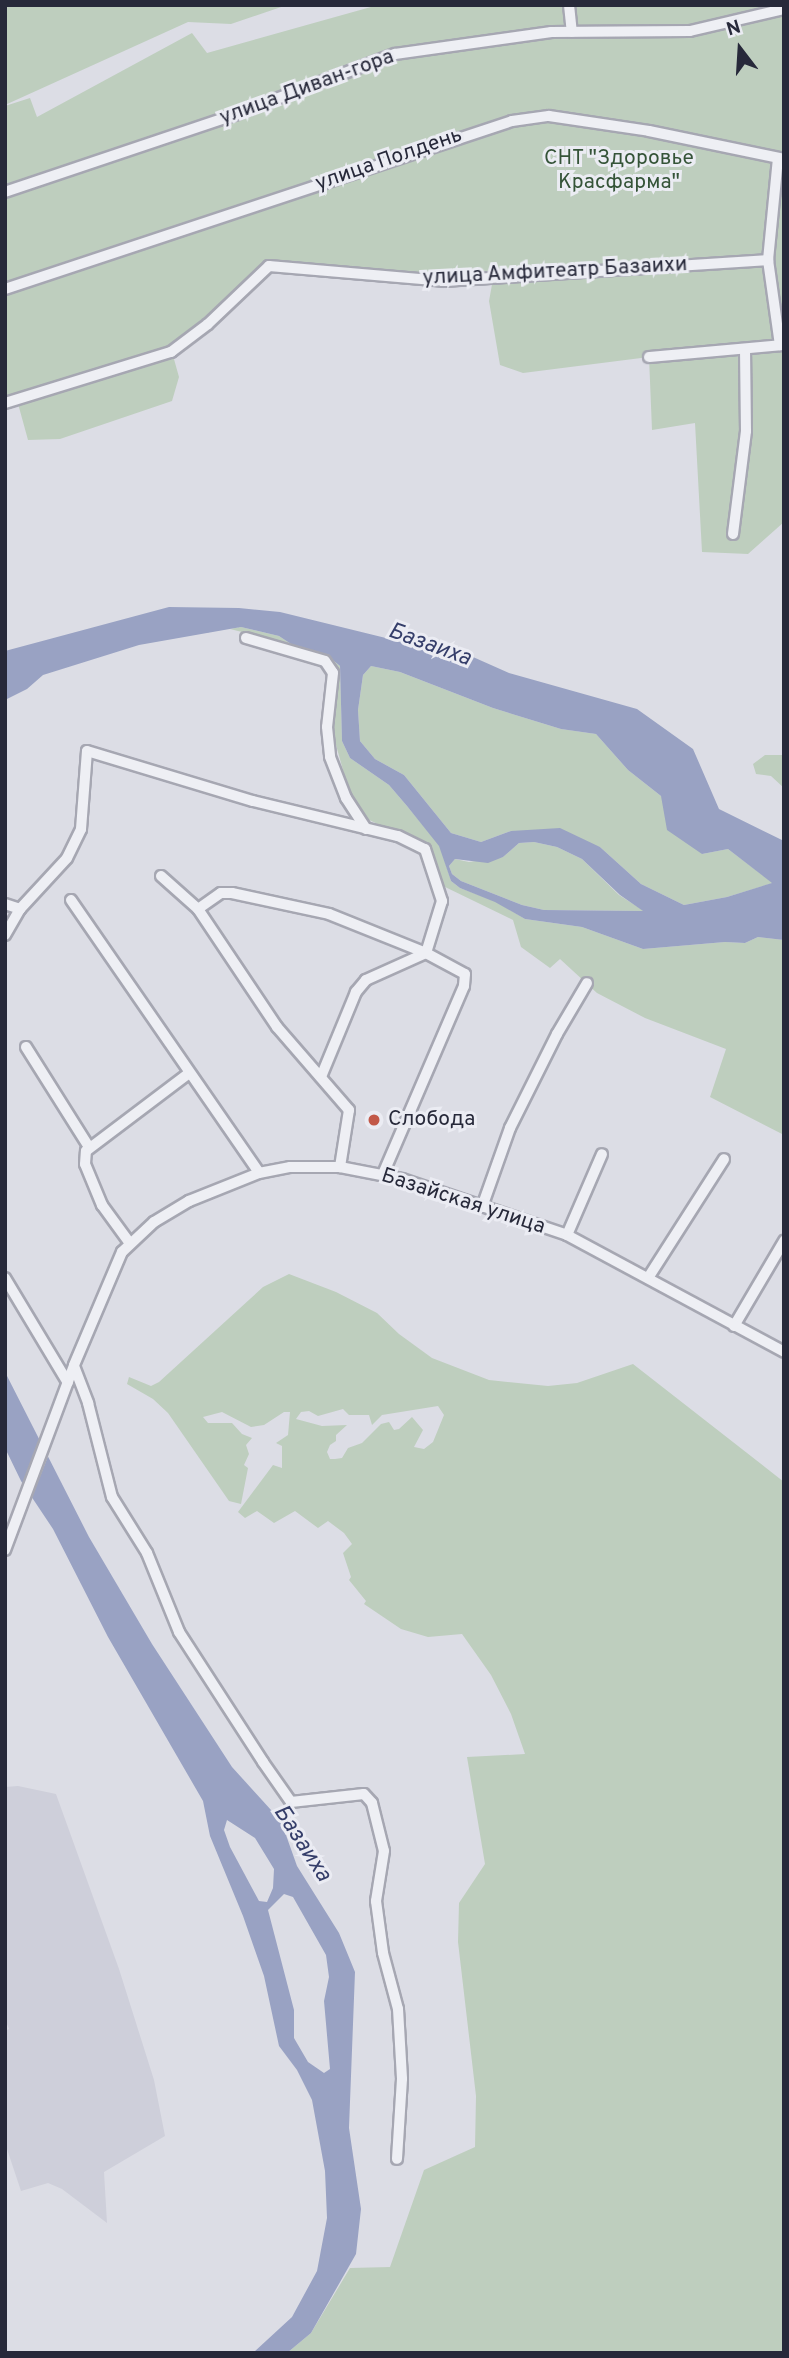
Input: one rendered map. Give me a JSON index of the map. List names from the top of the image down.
{
  "streets": {
    "street": [
      "улица Диван-гора",
      "улица Полдень",
      "улица Амфитеатр Базаихи",
      "Базайская улица"
    ]
  },
  "water": ["Базаиха"],
  "parks": ["СНТ \"Здоровье Красфарма\""],
  "places": ["Слобода"],
  "north": "top"
}
